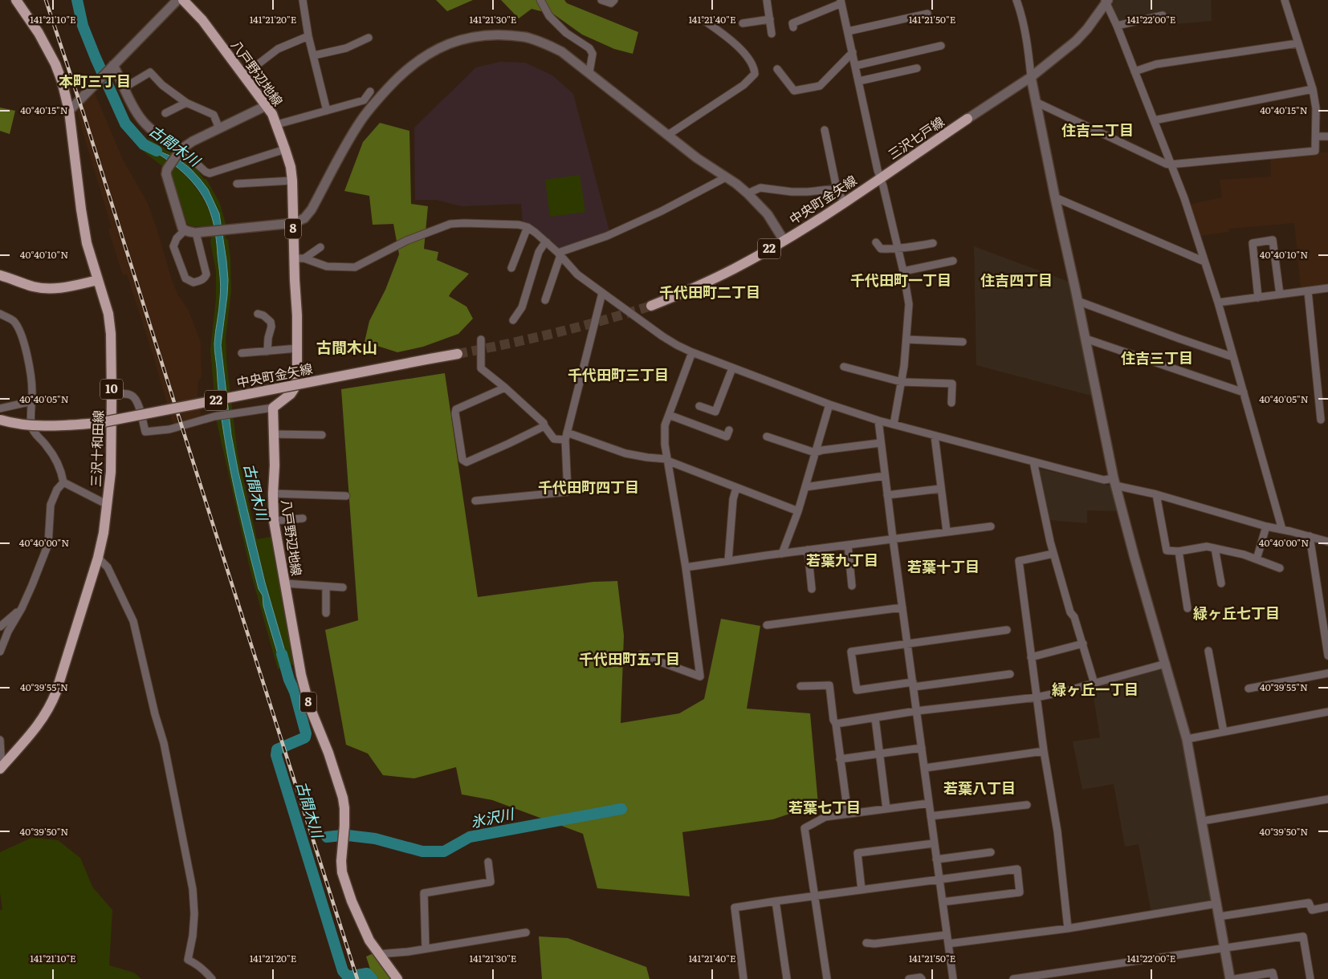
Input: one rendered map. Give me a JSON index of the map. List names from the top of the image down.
{
  "streets": {
    "main road": [
      "八戸野辺地線",
      "三沢七戸線",
      "中央町金矢線",
      "8",
      "22",
      "10",
      "三沢十和田線"
    ]
  },
  "crossings": [
    ["三沢七戸線", "中央町金矢線"]
  ],
  "districts": [
    "本町三丁目",
    "住吉二丁目",
    "千代田町一丁目",
    "住吉四丁目",
    "千代田町二丁目",
    "古間木山",
    "住吉三丁目",
    "千代田町三丁目",
    "千代田町四丁目",
    "若葉九丁目",
    "若葉十丁目",
    "緑ヶ丘七丁目",
    "千代田町五丁目",
    "緑ヶ丘一丁目",
    "若葉八丁目",
    "若葉七丁目"
  ],
  "water": ["古間木川", "氷沢川"],
  "coordinates": [
    "141°21'10\"E",
    "141°21'20\"E",
    "141°21'30\"E",
    "141°21'40\"E",
    "141°21'50\"E",
    "141°22'00\"E",
    "40°40'15\"N",
    "40°40'10\"N",
    "40°40'05\"N",
    "40°40'00\"N",
    "40°39'55\"N",
    "40°39'50\"N"
  ]
}
